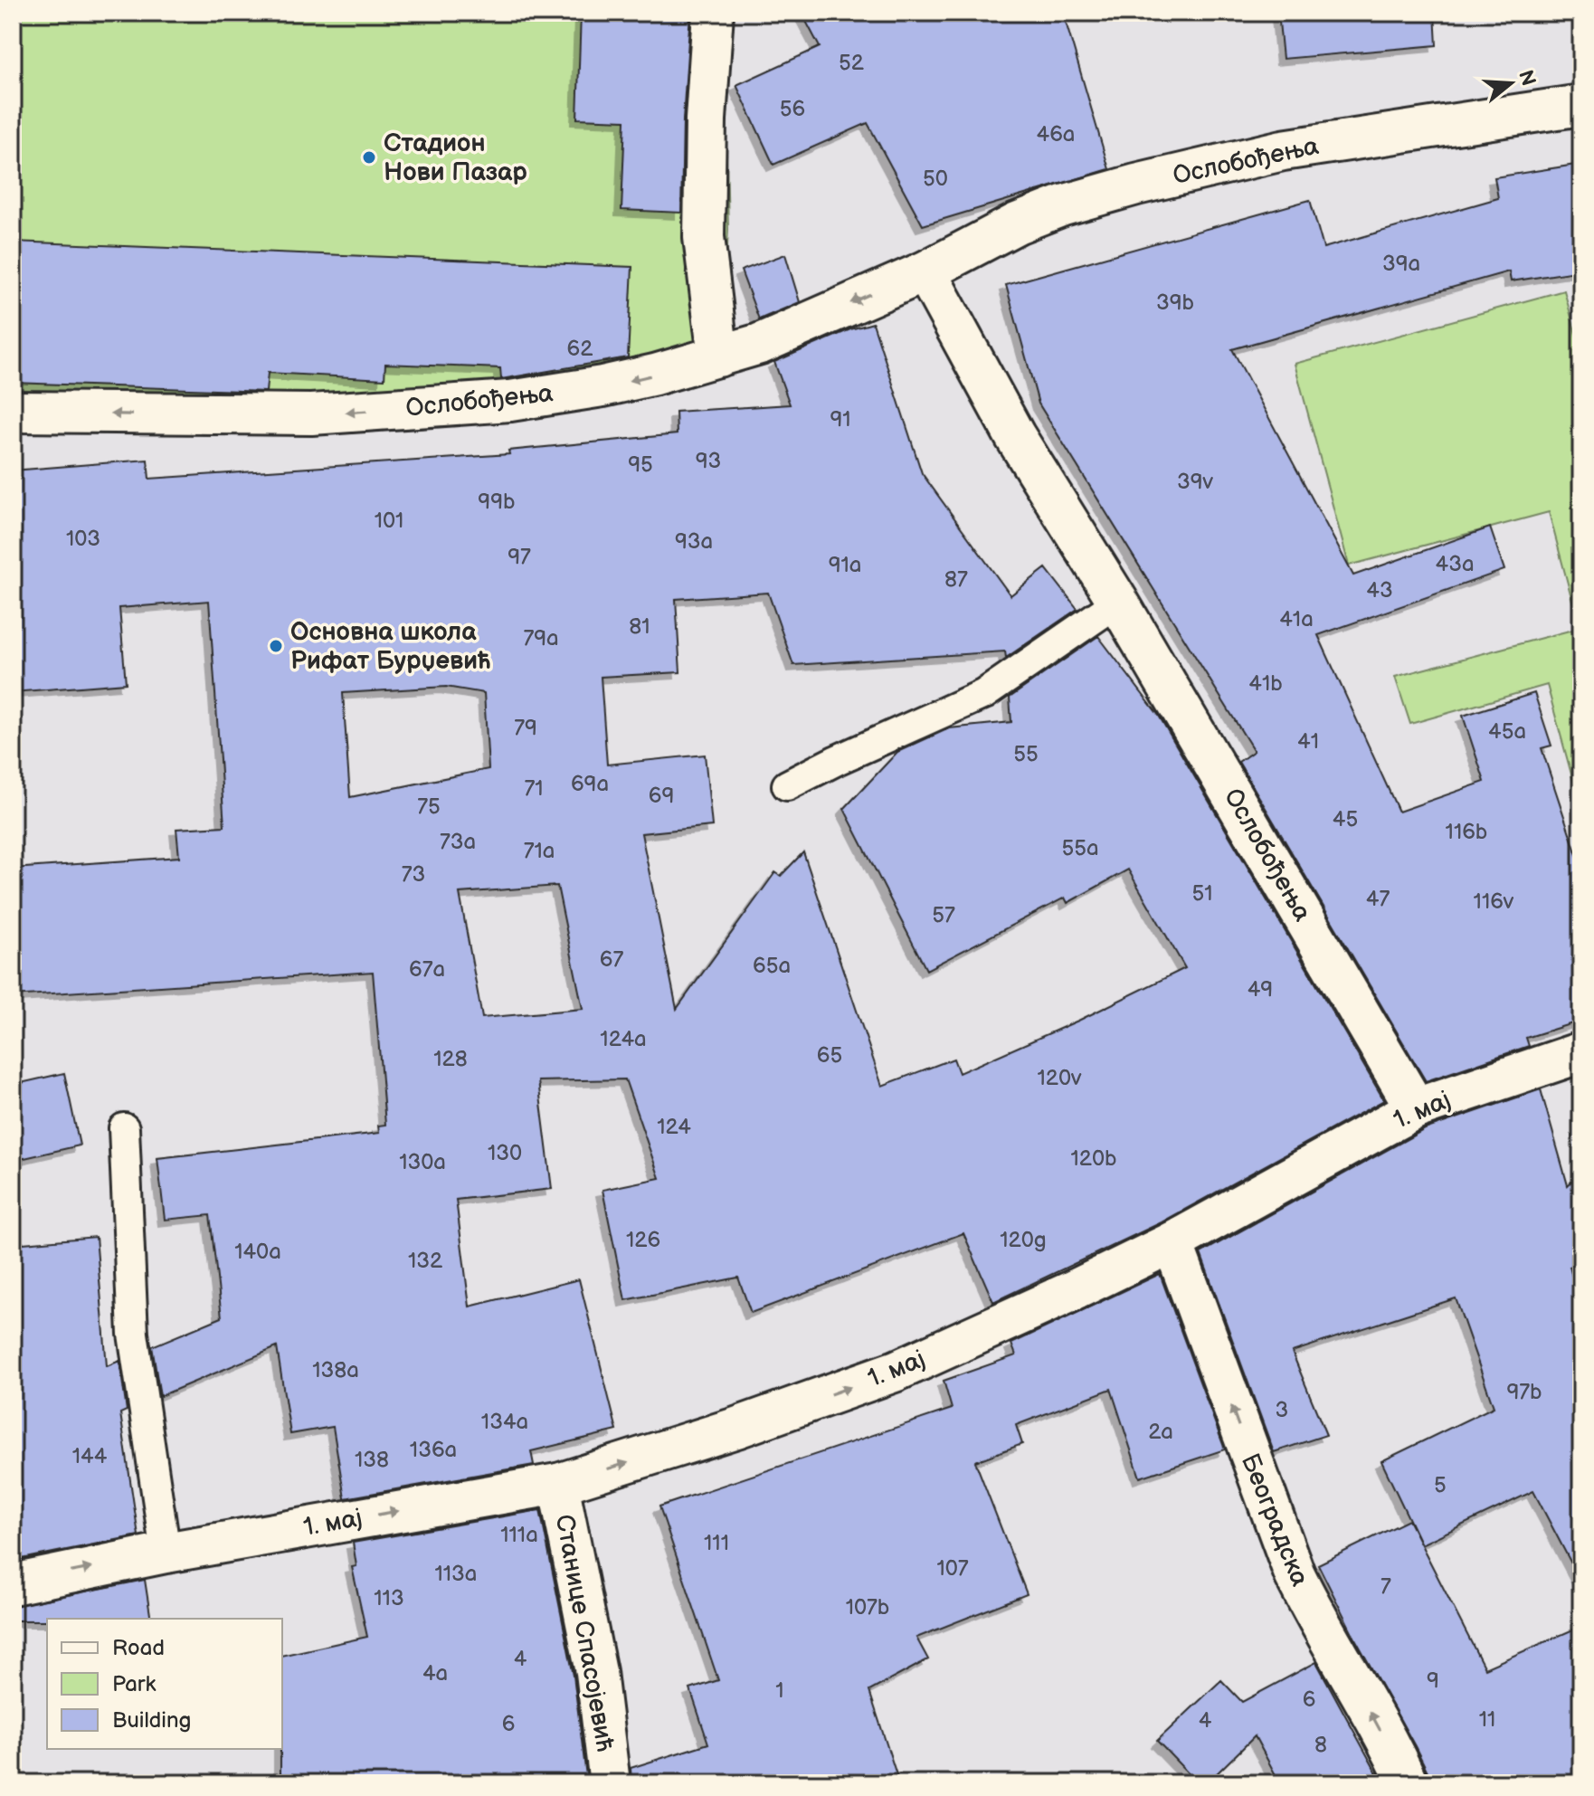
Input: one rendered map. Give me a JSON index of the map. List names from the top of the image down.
{
  "streets": {
    "street": [
      "Ослобођења",
      "1. мај",
      "Београдска",
      "Станице Спасојевић"
    ]
  },
  "crossings": [
    ["Ослобођења", "1. мај"],
    ["1. мај", "Београдска"],
    ["1. мај", "Станице Спасојевић"]
  ],
  "one_way": ["Ослобођења", "1. мај", "Београдска"],
  "places": ["Стадион Нови Пазар", "Основна школа Рифат Бурџевић"],
  "house_numbers": [
    "52",
    "56",
    "46a",
    "50",
    "39a",
    "39b",
    "62",
    "91",
    "93",
    "95",
    "39v",
    "99b",
    "101",
    "103",
    "93a",
    "97",
    "43a",
    "91a",
    "87",
    "43",
    "41a",
    "81",
    "79a",
    "41b",
    "79",
    "45a",
    "41",
    "55",
    "69a",
    "71",
    "69",
    "75",
    "45",
    "116b",
    "73a",
    "55a",
    "71a",
    "73",
    "51",
    "47",
    "116v",
    "57",
    "67",
    "65a",
    "67a",
    "49",
    "124a",
    "65",
    "128",
    "120v",
    "124",
    "130",
    "120b",
    "130a",
    "126",
    "120g",
    "140a",
    "132",
    "138a",
    "97b",
    "3",
    "134a",
    "2a",
    "136a",
    "144",
    "138",
    "5",
    "111a",
    "111",
    "107",
    "113a",
    "7",
    "113",
    "107b",
    "4",
    "4a",
    "9",
    "1",
    "6",
    "11",
    "4",
    "6",
    "8"
  ],
  "legend": ["Road", "Park", "Building"],
  "north": "right"
}
